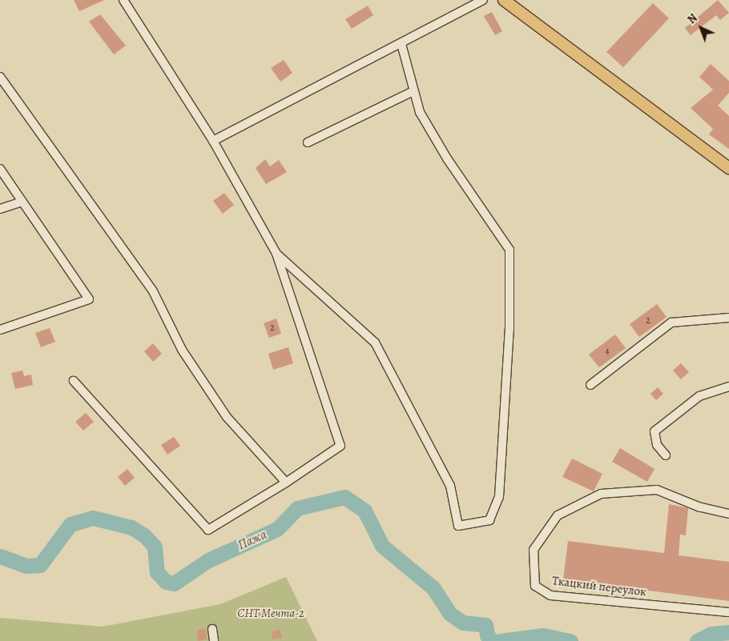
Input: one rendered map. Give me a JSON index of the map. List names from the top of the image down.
{
  "streets": {
    "street": ["Ткацкий переулок"]
  },
  "water": ["Пажа"],
  "parks": ["СНТ Мечта-2"],
  "house_numbers": ["2", "2", "4"],
  "north": "top left"
}
